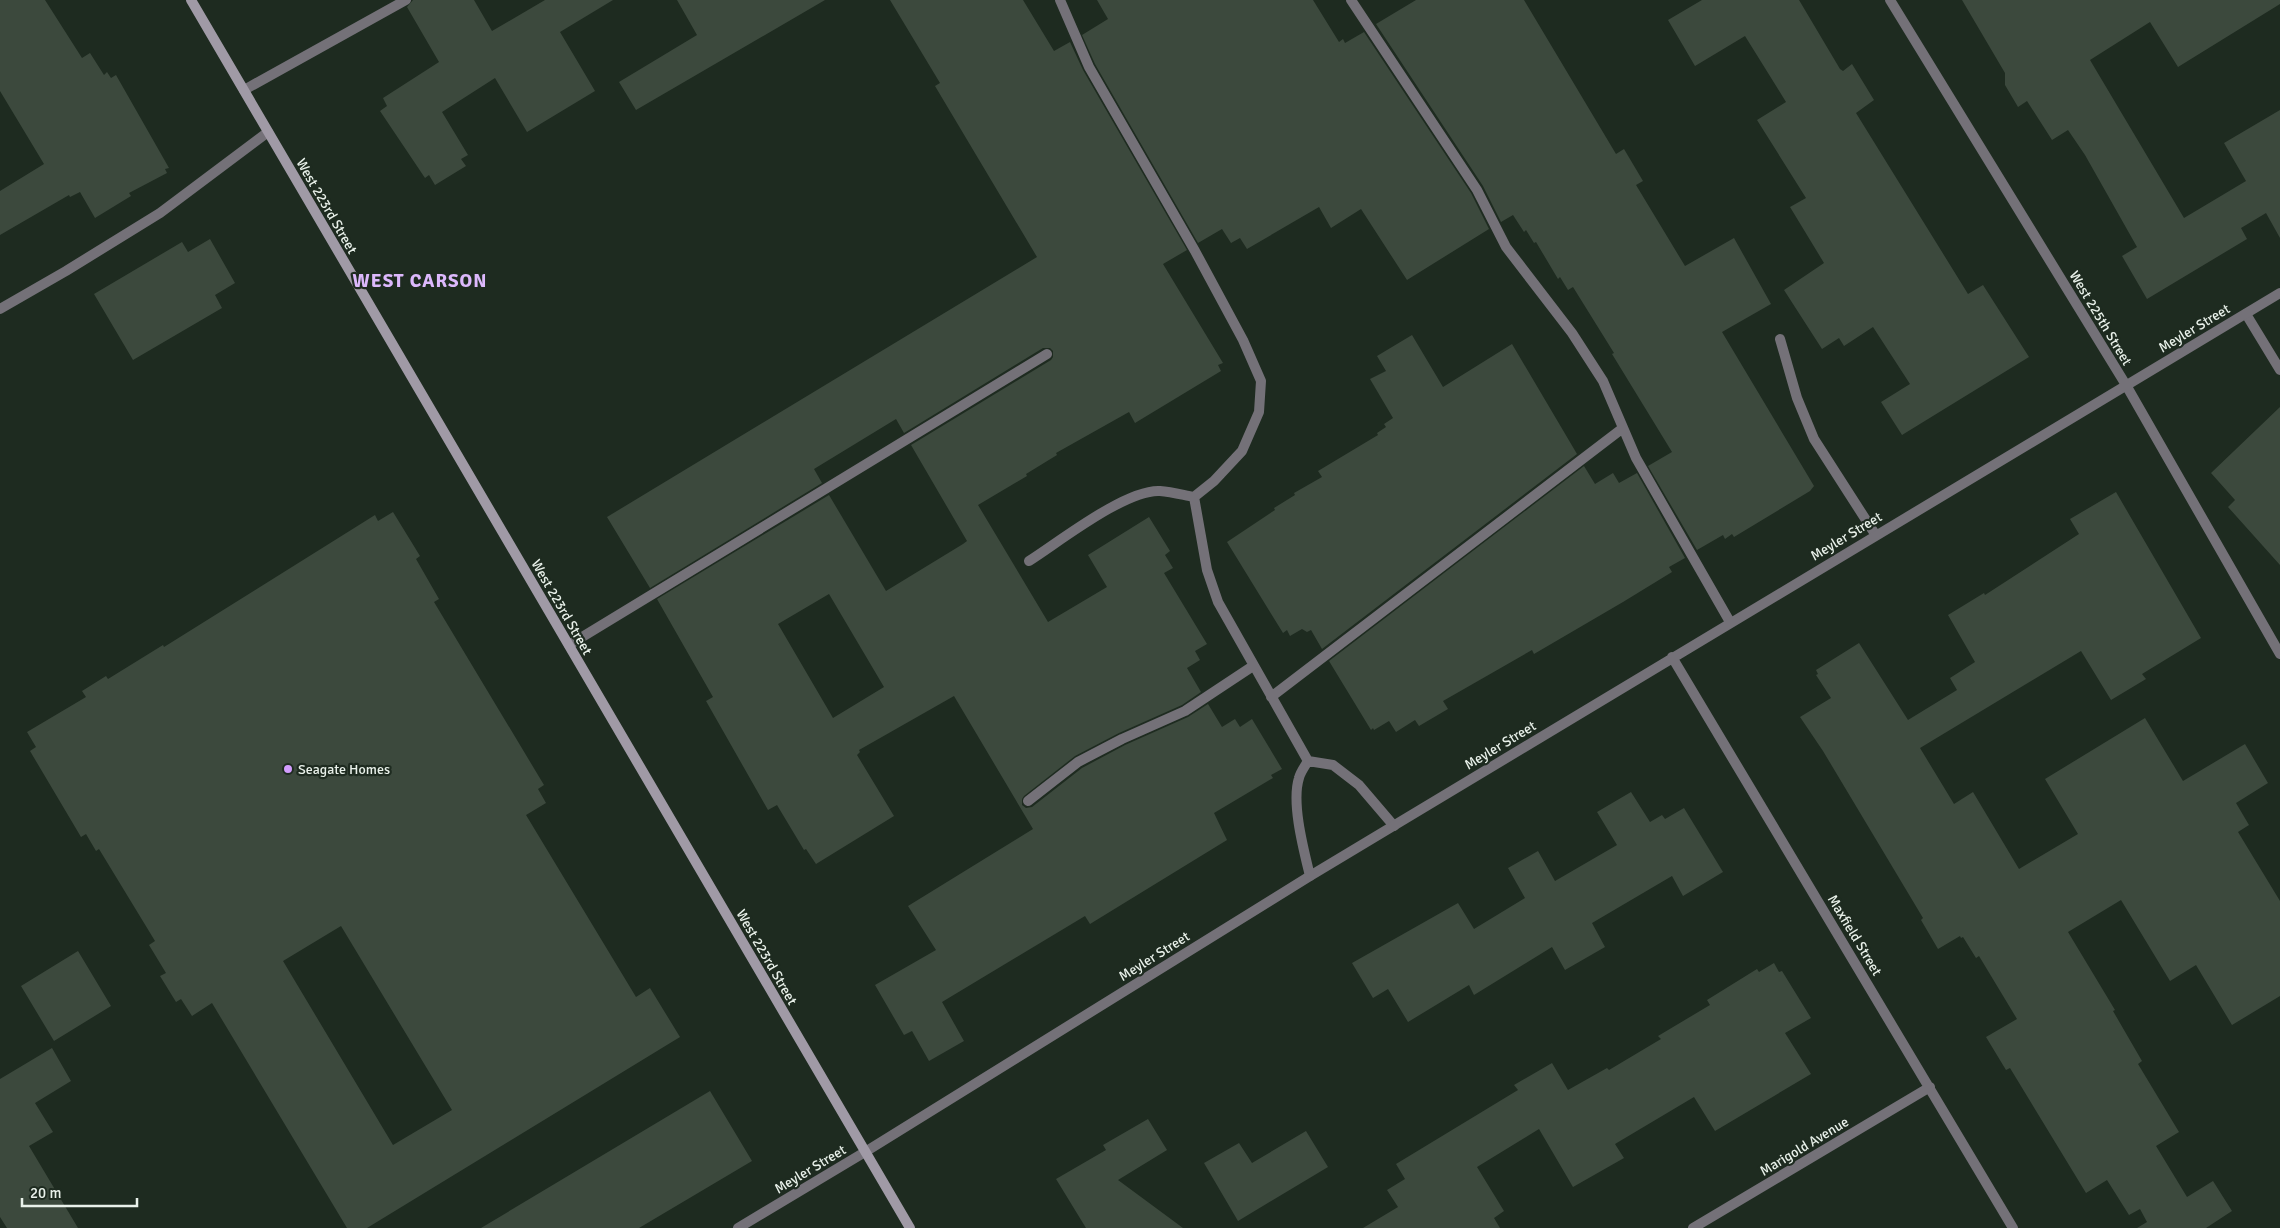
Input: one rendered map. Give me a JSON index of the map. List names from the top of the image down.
{
  "streets": {
    "main road": ["West 223rd Street"],
    "street": [
      "West 225th Street",
      "Meyler Street",
      "Maxfield Street",
      "Marigold Avenue"
    ]
  },
  "crossings": [
    ["West 223rd Street", "Meyler Street"],
    ["West 225th Street", "Meyler Street"],
    ["Meyler Street", "Maxfield Street"],
    ["Maxfield Street", "Marigold Avenue"]
  ],
  "districts": ["WEST CARSON"],
  "places": ["Seagate Homes"],
  "scale_bar": "20 m"
}
